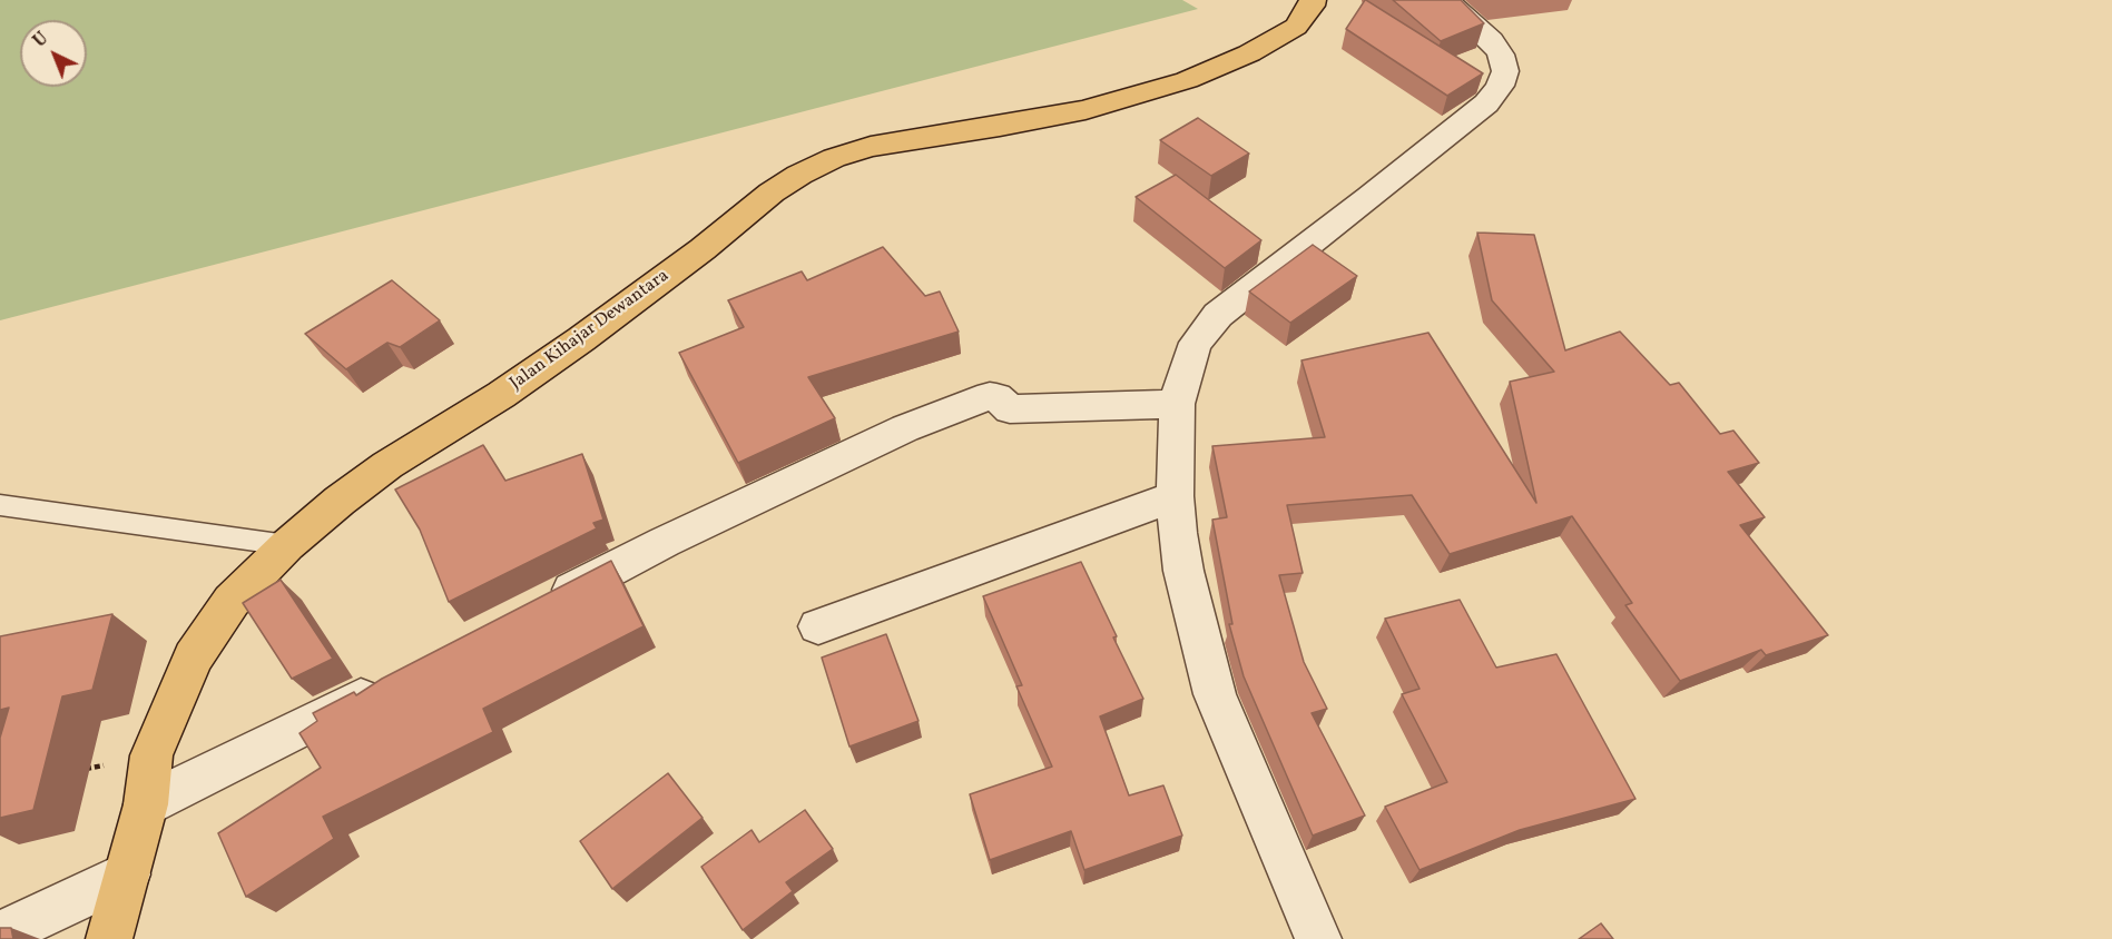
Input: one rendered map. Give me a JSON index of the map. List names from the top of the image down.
{
  "streets": {
    "main road": ["Jalan Kihajar Dewantara"]
  },
  "north": "top left"
}
